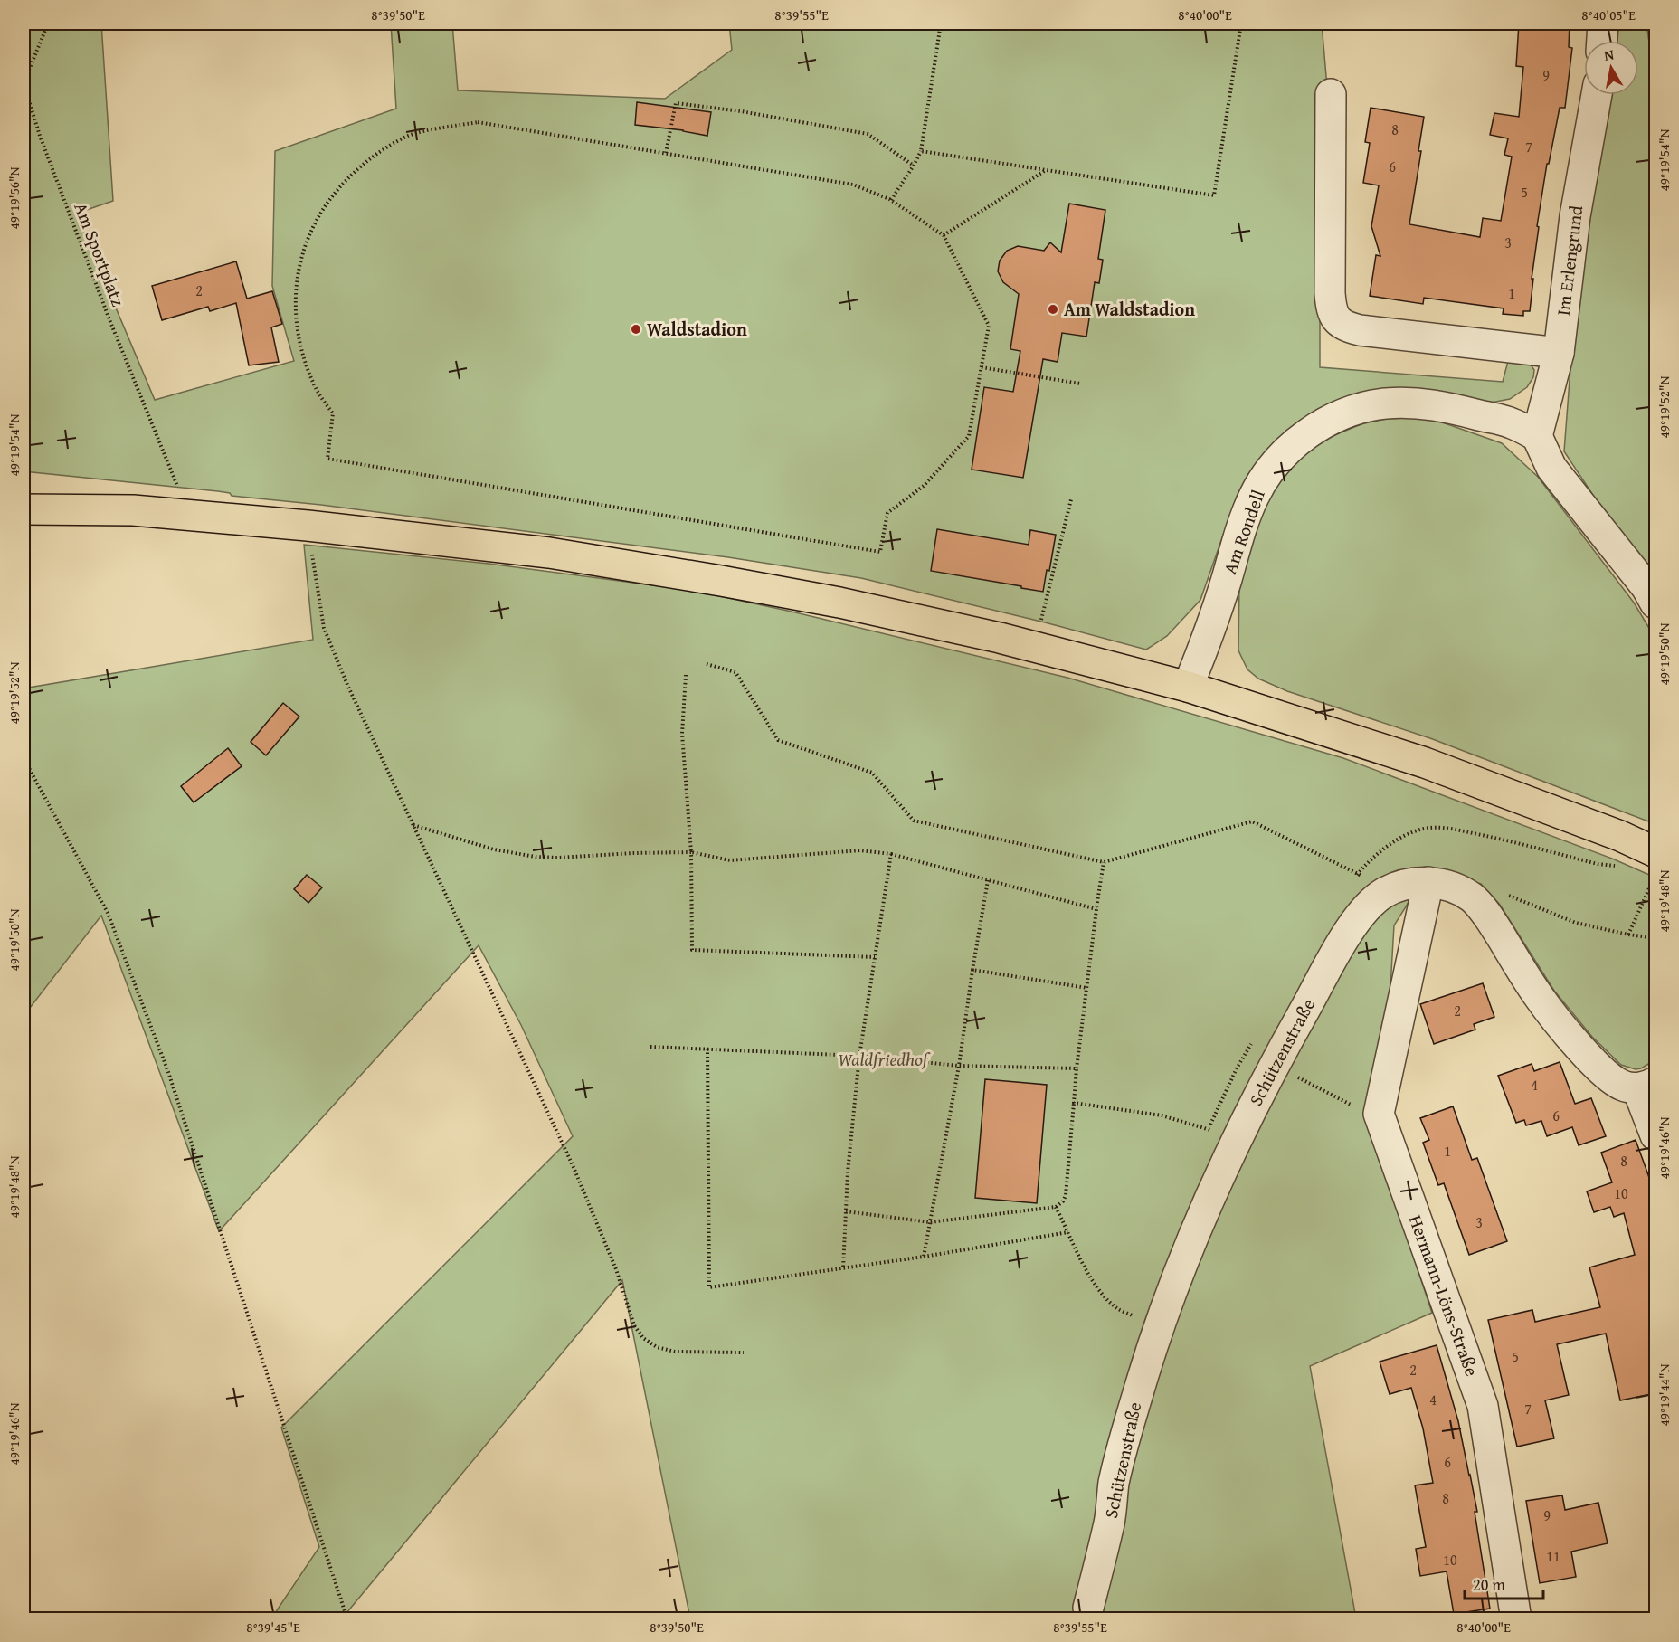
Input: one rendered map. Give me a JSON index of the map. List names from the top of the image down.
{
  "streets": {
    "street": [
      "Im Erlengrund",
      "Am Rondell",
      "Schützenstraße",
      "Hermann-Löns-Straße"
    ],
    "path": ["Am Sportplatz"]
  },
  "crossings": [
    ["Im Erlengrund", "Am Rondell"]
  ],
  "parks": ["Waldfriedhof"],
  "places": ["Am Waldstadion", "Waldstadion"],
  "house_numbers": [
    "9",
    "8",
    "7",
    "6",
    "5",
    "3",
    "2",
    "1",
    "2",
    "4",
    "6",
    "1",
    "8",
    "10",
    "3",
    "5",
    "2",
    "4",
    "7",
    "6",
    "8",
    "9",
    "11",
    "10"
  ],
  "scale_bar": "20 m",
  "north": "top",
  "coordinates": [
    "8°39'50\"E",
    "8°39'55\"E",
    "8°40'00\"E",
    "8°40'05\"E",
    "49°19'54\"N",
    "49°19'56\"N",
    "49°19'52\"N",
    "49°19'50\"N",
    "49°19'48\"N",
    "49°19'46\"N",
    "49°19'44\"N",
    "8°39'45\"E"
  ]
}
